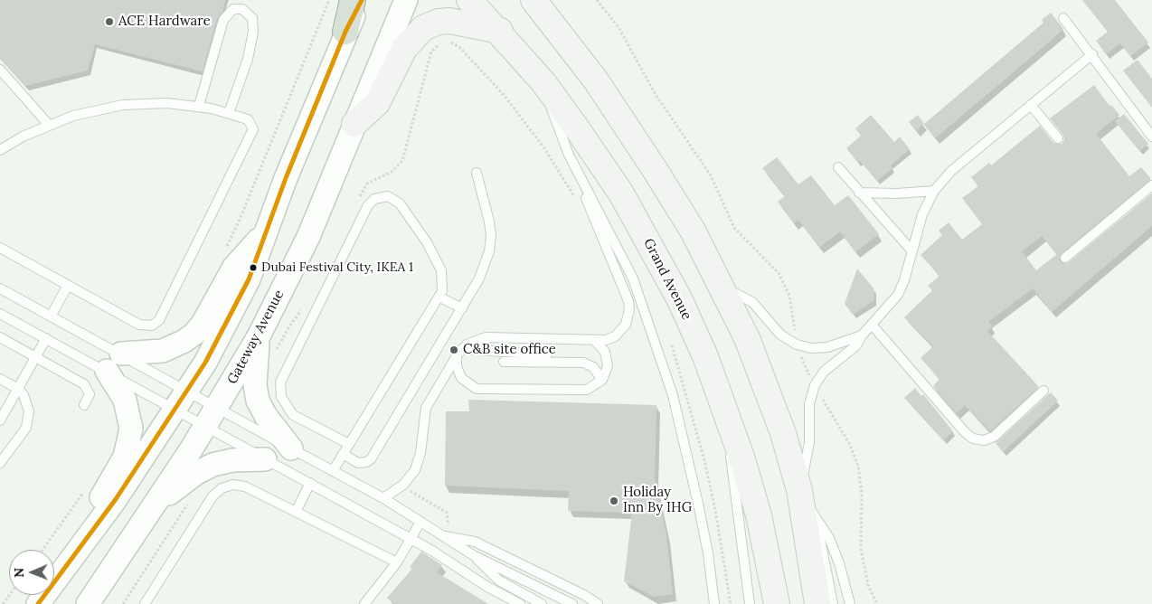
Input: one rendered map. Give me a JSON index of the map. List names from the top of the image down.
{
  "streets": {
    "main road": ["Grand Avenue"],
    "street": ["Gateway Avenue"]
  },
  "places": [
    "ACE Hardware",
    "Dubai Festival City, IKEA 1",
    "C&B site office",
    "Holiday Inn By IHG"
  ],
  "north": "left"
}
